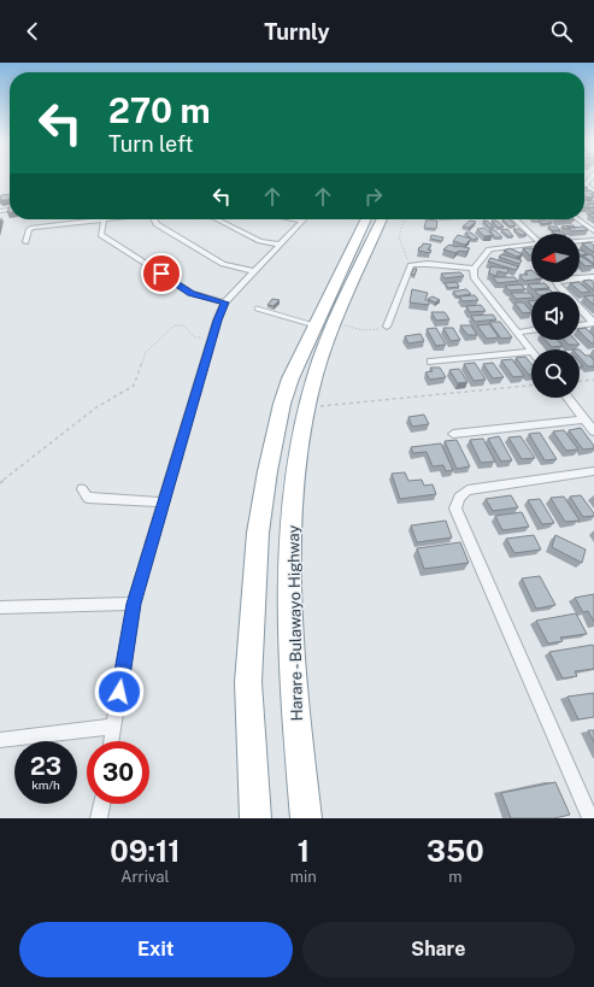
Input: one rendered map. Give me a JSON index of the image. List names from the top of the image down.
{
  "streets": {
    "highway": ["Harare - Bulawayo Highway"]
  },
  "north": "left",
  "page": {
    "header": "Turnly",
    "turn": ["270 m", "Turn left"],
    "speed": "23 km/h",
    "limit": "30",
    "eta": [
      "09:11",
      "Arrival",
      "1",
      "min",
      "350",
      "m"
    ],
    "buttons": ["Exit", "Share"]
  }
}
